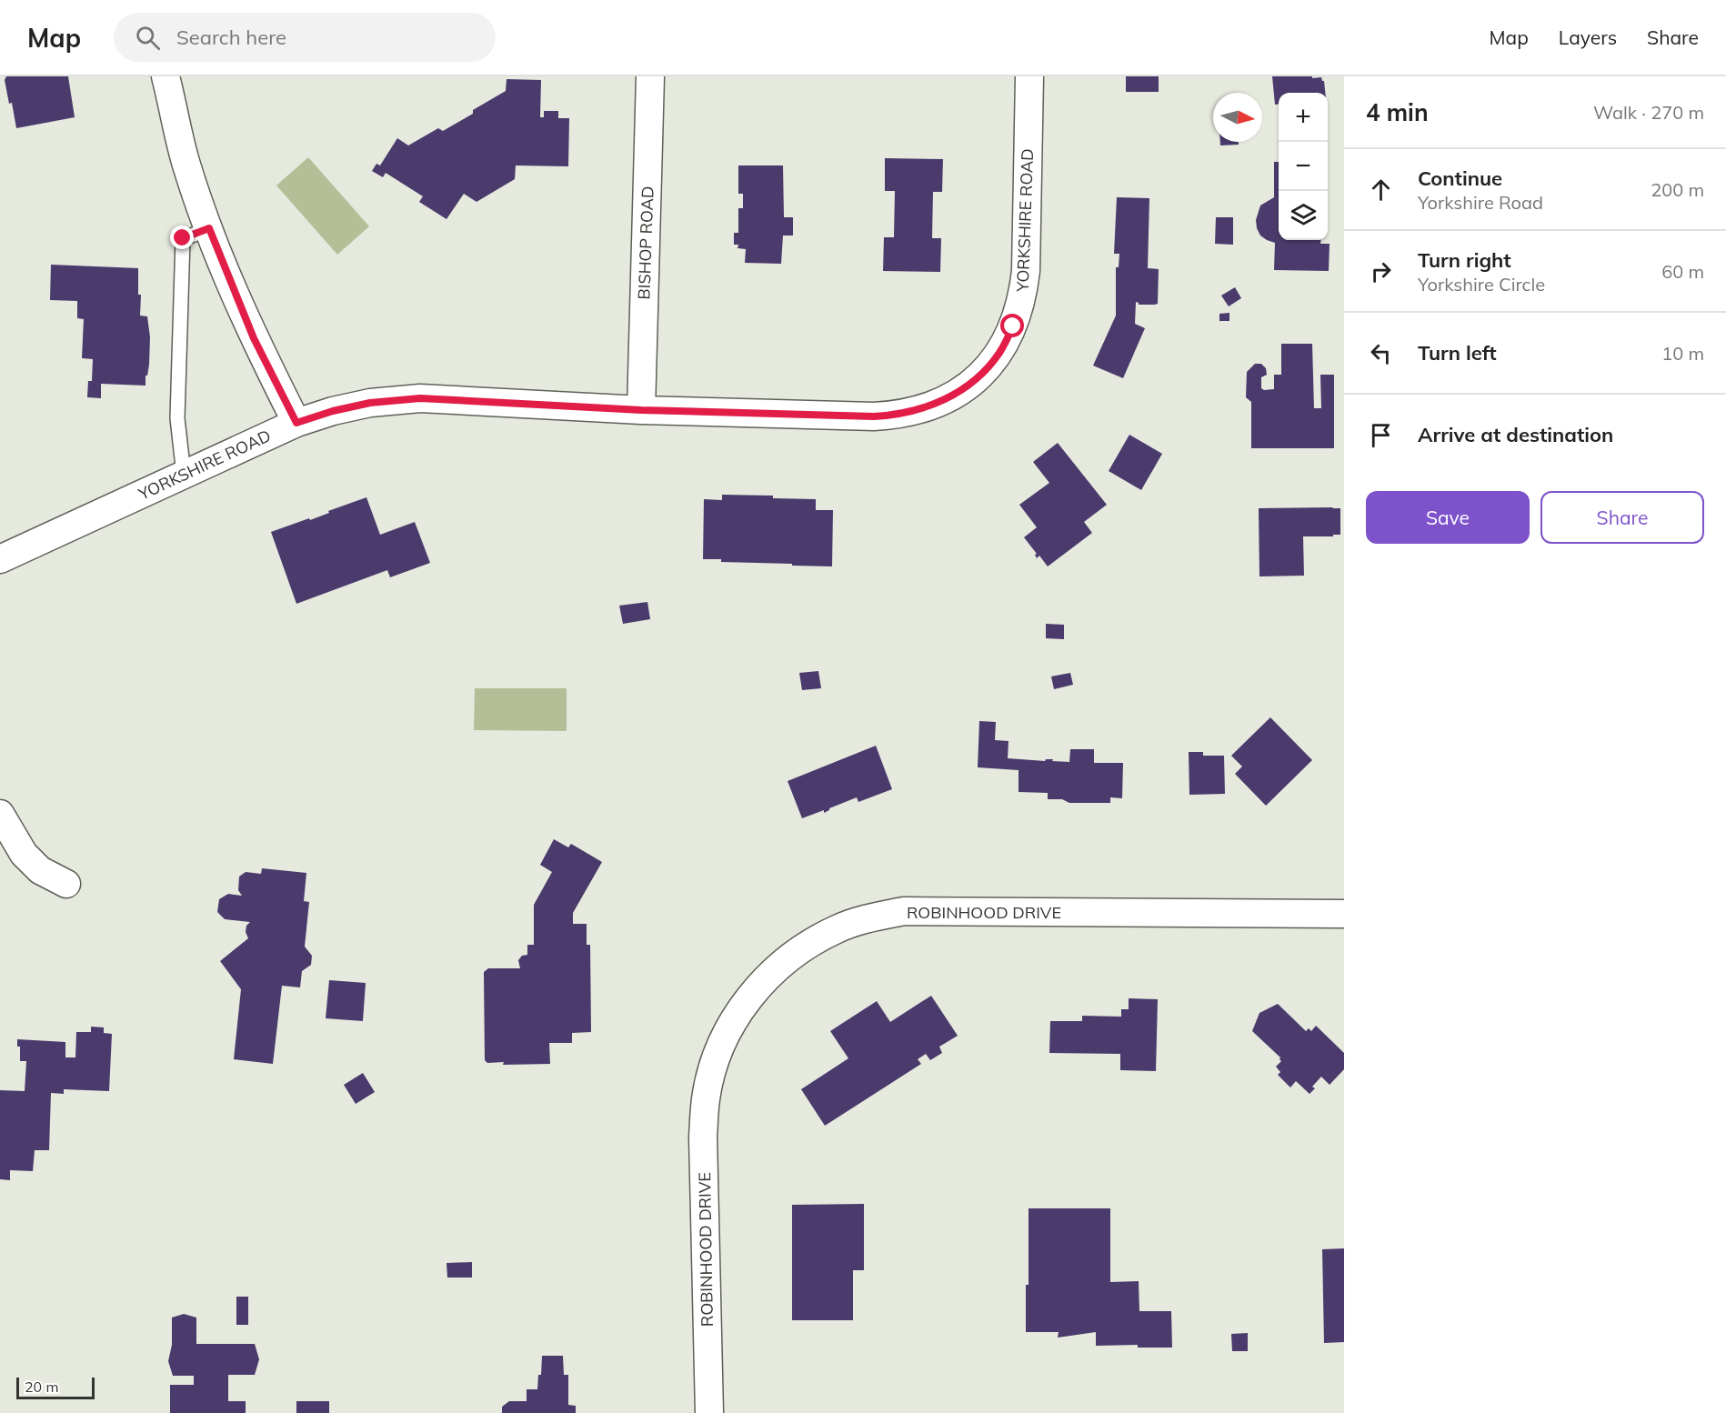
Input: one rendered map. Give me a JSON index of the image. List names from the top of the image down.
{
  "streets": {
    "street": ["YORKSHIRE ROAD", "BISHOP ROAD", "ROBINHOOD DRIVE"]
  },
  "crossings": [
    ["YORKSHIRE ROAD", "BISHOP ROAD"]
  ],
  "scale_bar": "20 m",
  "north": "right",
  "page": {
    "header": "Map",
    "search": "Search here",
    "nav": ["Map", "Layers", "Share"],
    "heading": ["4 min", "Walk · 270 m"],
    "map_buttons": ["+", "−"],
    "list": [
      ["Continue", "Yorkshire Road", "200 m"],
      ["Turn right", "Yorkshire Circle", "60 m"],
      ["Turn left", "10 m"],
      "Arrive at destination"
    ],
    "buttons": ["Save", "Share"],
    "scale": "20 m"
  }
}
